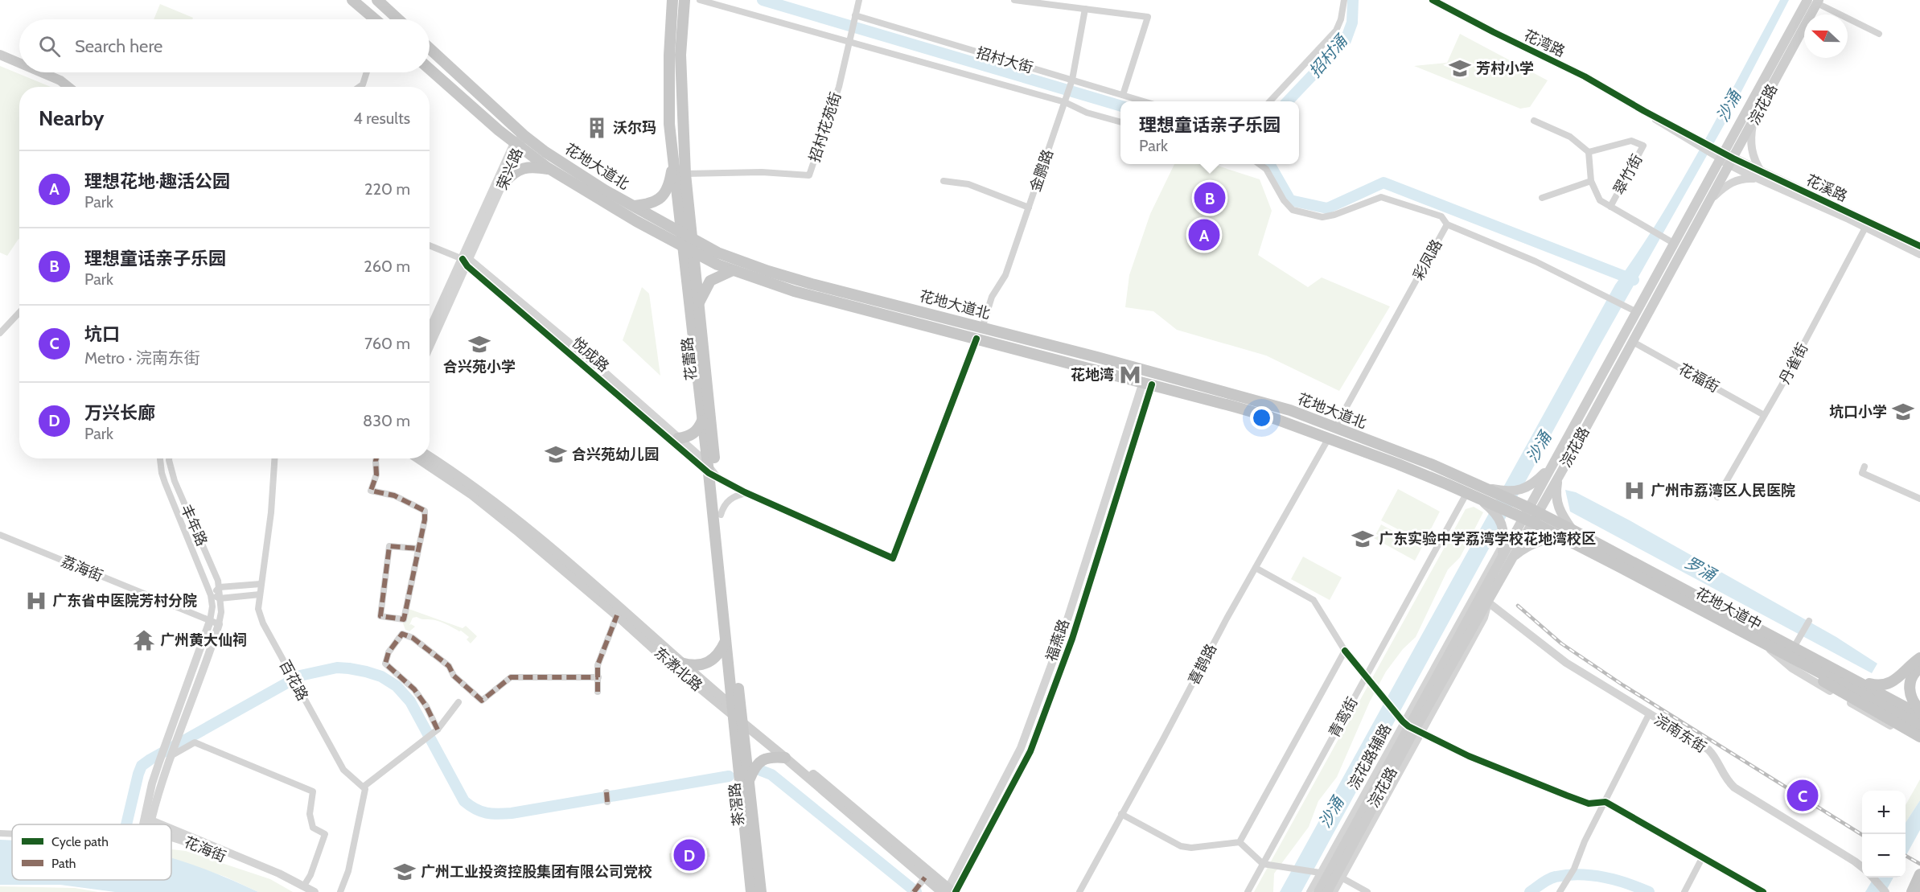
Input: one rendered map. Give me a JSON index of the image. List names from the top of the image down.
{
  "streets": {
    "main road": [
      "浣花路",
      "花地大道北",
      "花蕾路",
      "花地大道中",
      "东漖北路",
      "茶滘路"
    ],
    "street": [
      "花湾路",
      "招村大街",
      "招村花苑街",
      "荣兴路",
      "金鹏路",
      "翠竹街",
      "花溪路",
      "彩凤路",
      "悦成路",
      "丹雀街",
      "花福街",
      "丰年路",
      "荔海街",
      "福燕路",
      "喜鹊路",
      "百花路",
      "青鸾街",
      "浣南东街",
      "浣花路辅路",
      "花海街"
    ]
  },
  "crossings": [
    ["花湾路", "浣花路"],
    ["花湾路", "花溪路"],
    ["招村大街", "招村花苑街"],
    ["招村大街", "金鹏路"],
    ["浣花路", "花地大道北"],
    ["浣花路", "翠竹街"],
    ["浣花路", "花溪路"],
    ["浣花路", "彩凤路"],
    ["浣花路", "花福街"],
    ["浣花路", "花地大道中"],
    ["浣花路", "浣南东街"],
    ["浣花路", "浣花路辅路"],
    ["招村花苑街", "花蕾路"],
    ["花地大道北", "荣兴路"],
    ["花地大道北", "金鹏路"],
    ["花地大道北", "彩凤路"],
    ["花地大道北", "花蕾路"],
    ["花地大道北", "花地大道中"],
    ["花地大道北", "福燕路"],
    ["花地大道北", "喜鹊路"],
    ["花地大道北", "青鸾街"],
    ["荣兴路", "悦成路"],
    ["花溪路", "丹雀街"],
    ["悦成路", "花蕾路"],
    ["花蕾路", "东漖北路"],
    ["花蕾路", "茶滘路"],
    ["丹雀街", "花福街"],
    ["丰年路", "荔海街"],
    ["福燕路", "东漖北路"],
    ["东漖北路", "茶滘路"]
  ],
  "water": ["招村涌", "沙涌", "罗涌"],
  "places": {
    "school or university": [
      "芳村小学",
      "合兴苑小学",
      "坑口小学",
      "合兴苑幼儿园",
      "广东实验中学荔湾学校花地湾校区",
      "广州工业投资控股集团有限公司党校"
    ],
    "building": ["沃尔玛"],
    "metro station": ["花地湾"],
    "hospital": ["广州市荔湾区人民医院", "广东省中医院芳村分院"],
    "temple": ["广州黄大仙祠"]
  },
  "legend": ["Cycle path", "Path"],
  "north": "left",
  "page": {
    "search": "Search here",
    "heading": ["Nearby", "4 results"],
    "popup": ["理想童话亲子乐园", "Park"],
    "list": [
      {
        "mark": "A",
        "name": "理想花地·趣活公园",
        "note": "Park",
        "value": "220 m"
      },
      {
        "mark": "B",
        "name": "理想童话亲子乐园",
        "note": "Park",
        "value": "260 m"
      },
      {
        "mark": "C",
        "name": "坑口",
        "note": "Metro · 浣南东街",
        "value": "760 m"
      },
      {
        "mark": "D",
        "name": "万兴长廊",
        "note": "Park",
        "value": "830 m"
      }
    ],
    "pins": [
      "B",
      "A",
      "C",
      "D"
    ],
    "map_buttons": ["+", "−"]
  }
}
